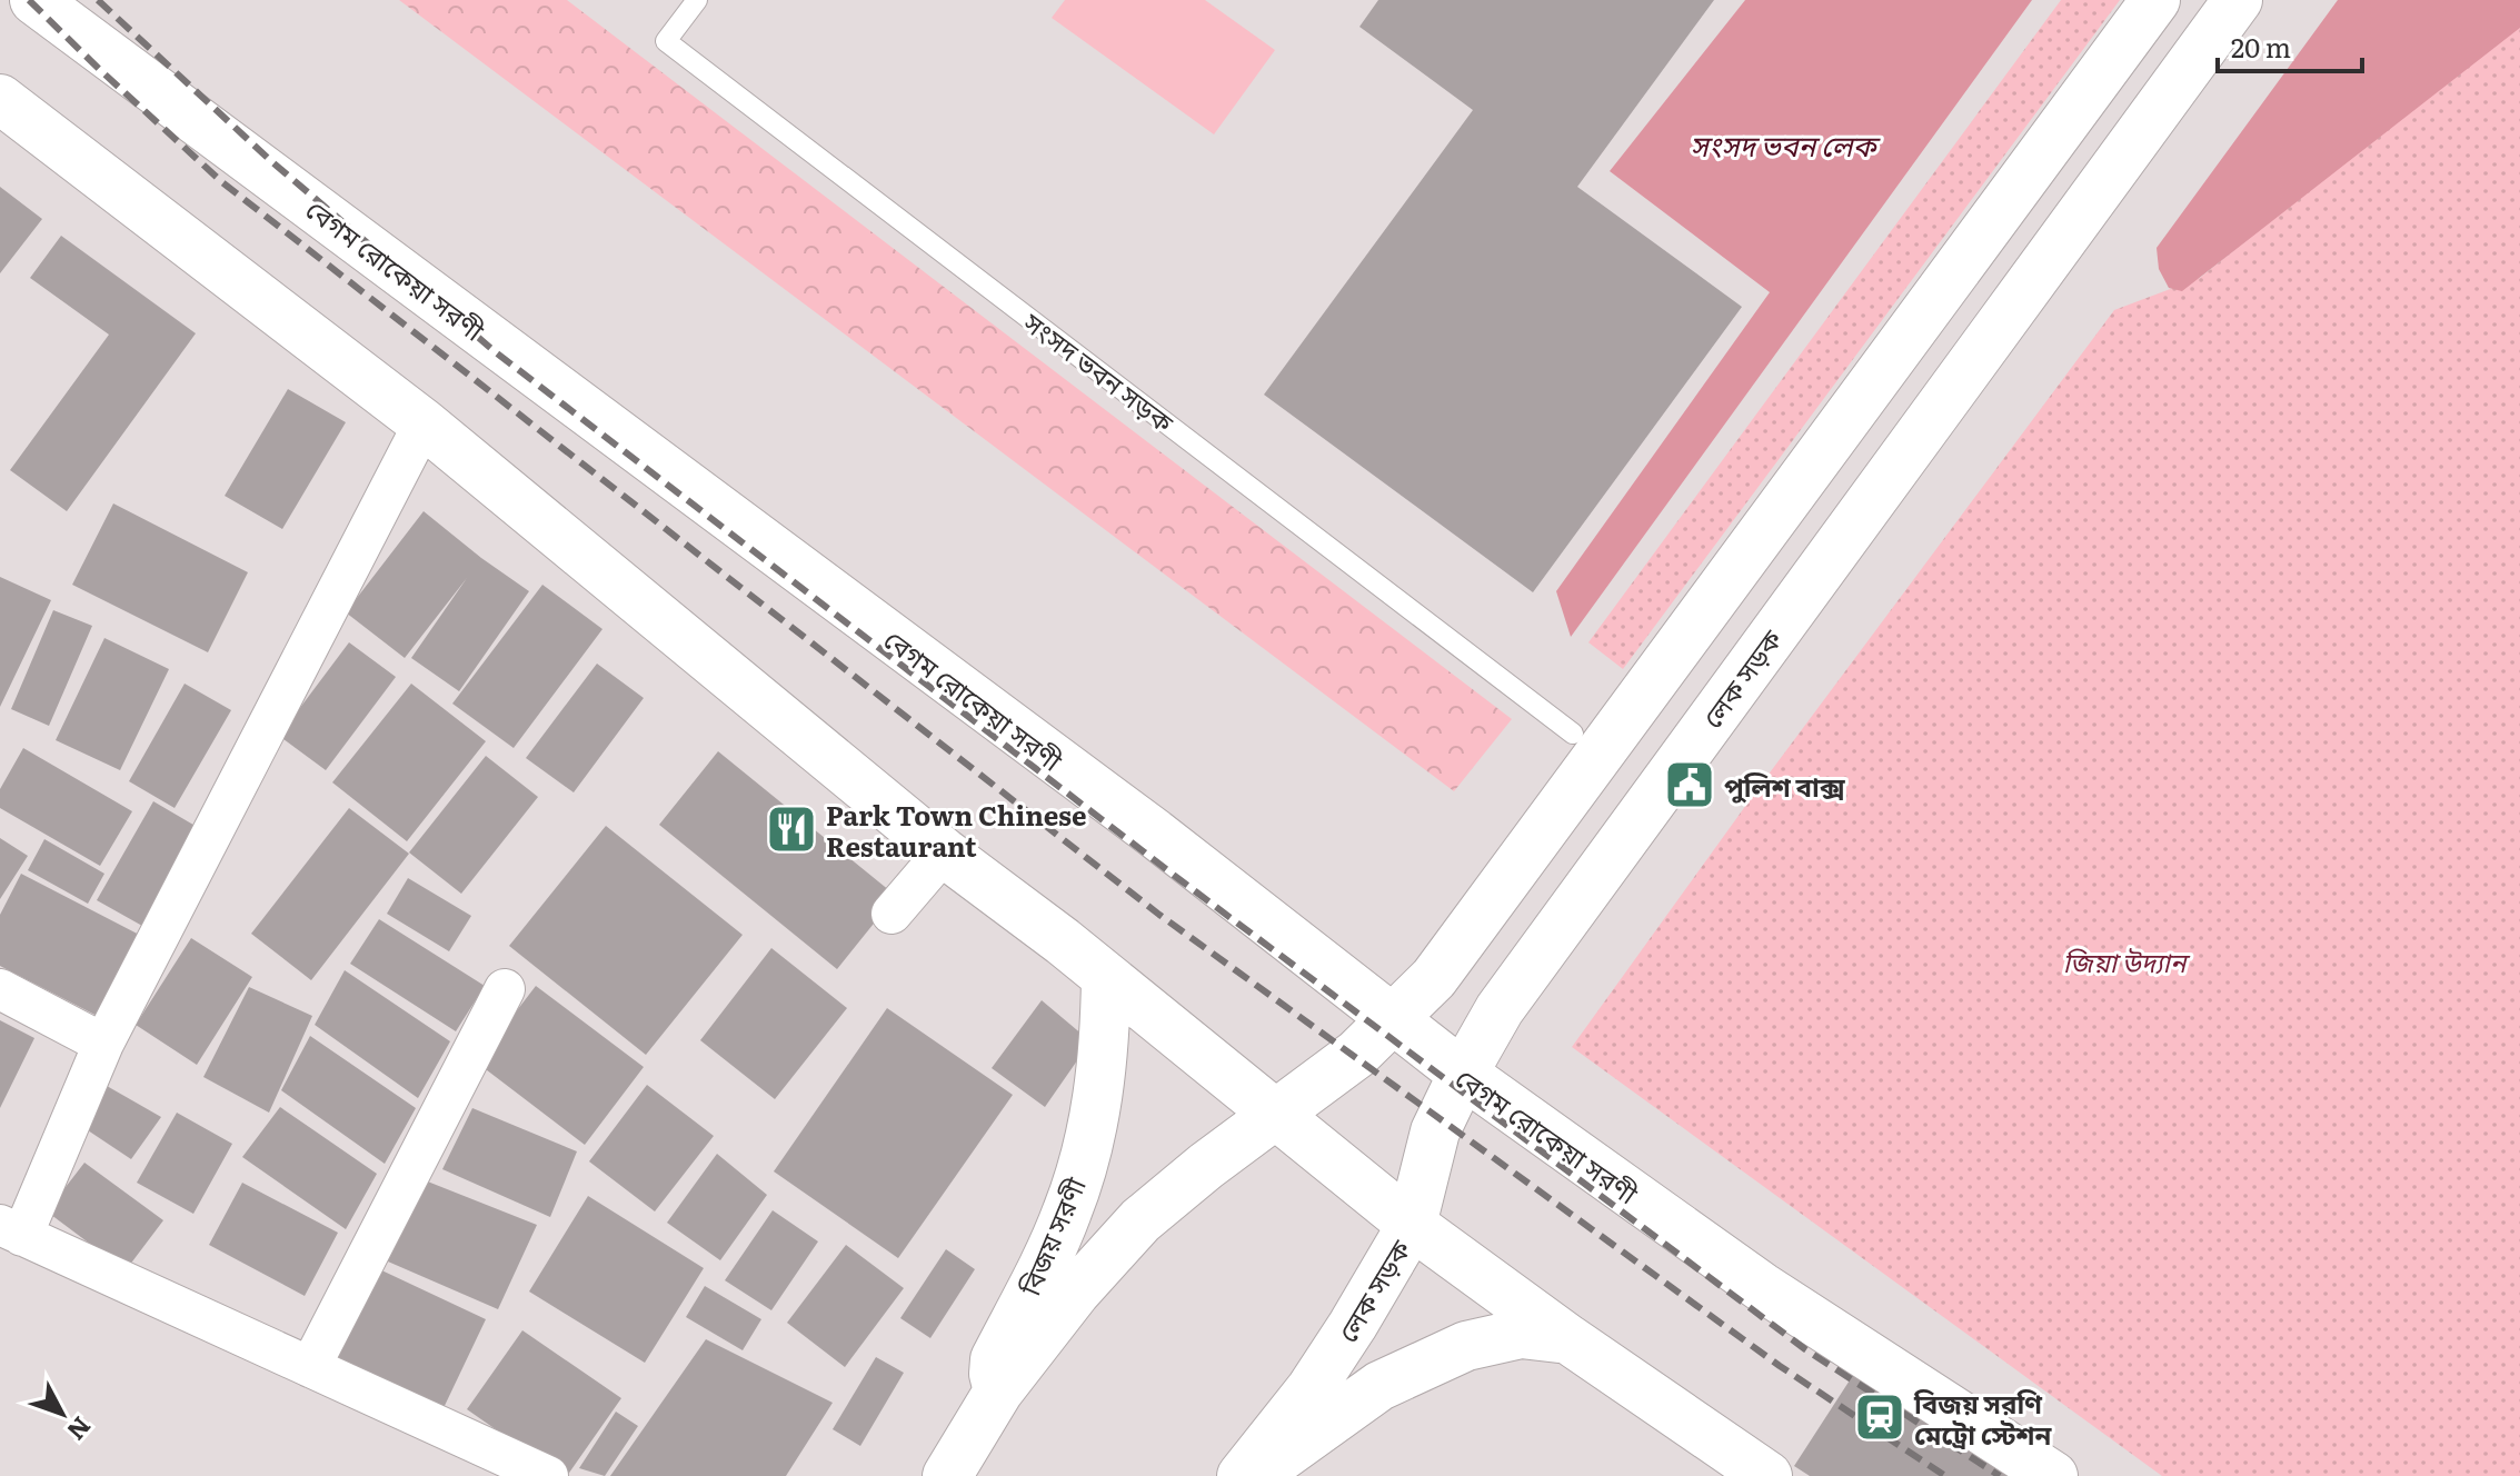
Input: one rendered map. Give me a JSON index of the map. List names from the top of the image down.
{
  "streets": {
    "main road": ["বেগম রোকেয়া সরণী", "লেক সড়ক", "বিজয় সরণী"],
    "lane": ["সংসদ ভবন সড়ক"]
  },
  "crossings": [
    ["বেগম রোকেয়া সরণী", "লেক সড়ক"]
  ],
  "water": ["সংসদ ভবন লেক"],
  "parks": ["জিয়া উদ্যান"],
  "places": {
    "public building": ["পুলিশ বাক্স"],
    "restaurant": ["Park Town Chinese Restaurant"],
    "station": ["বিজয় সরণি মেট্রো স্টেশন"]
  },
  "scale_bar": "20 m",
  "north": "bottom right"
}
